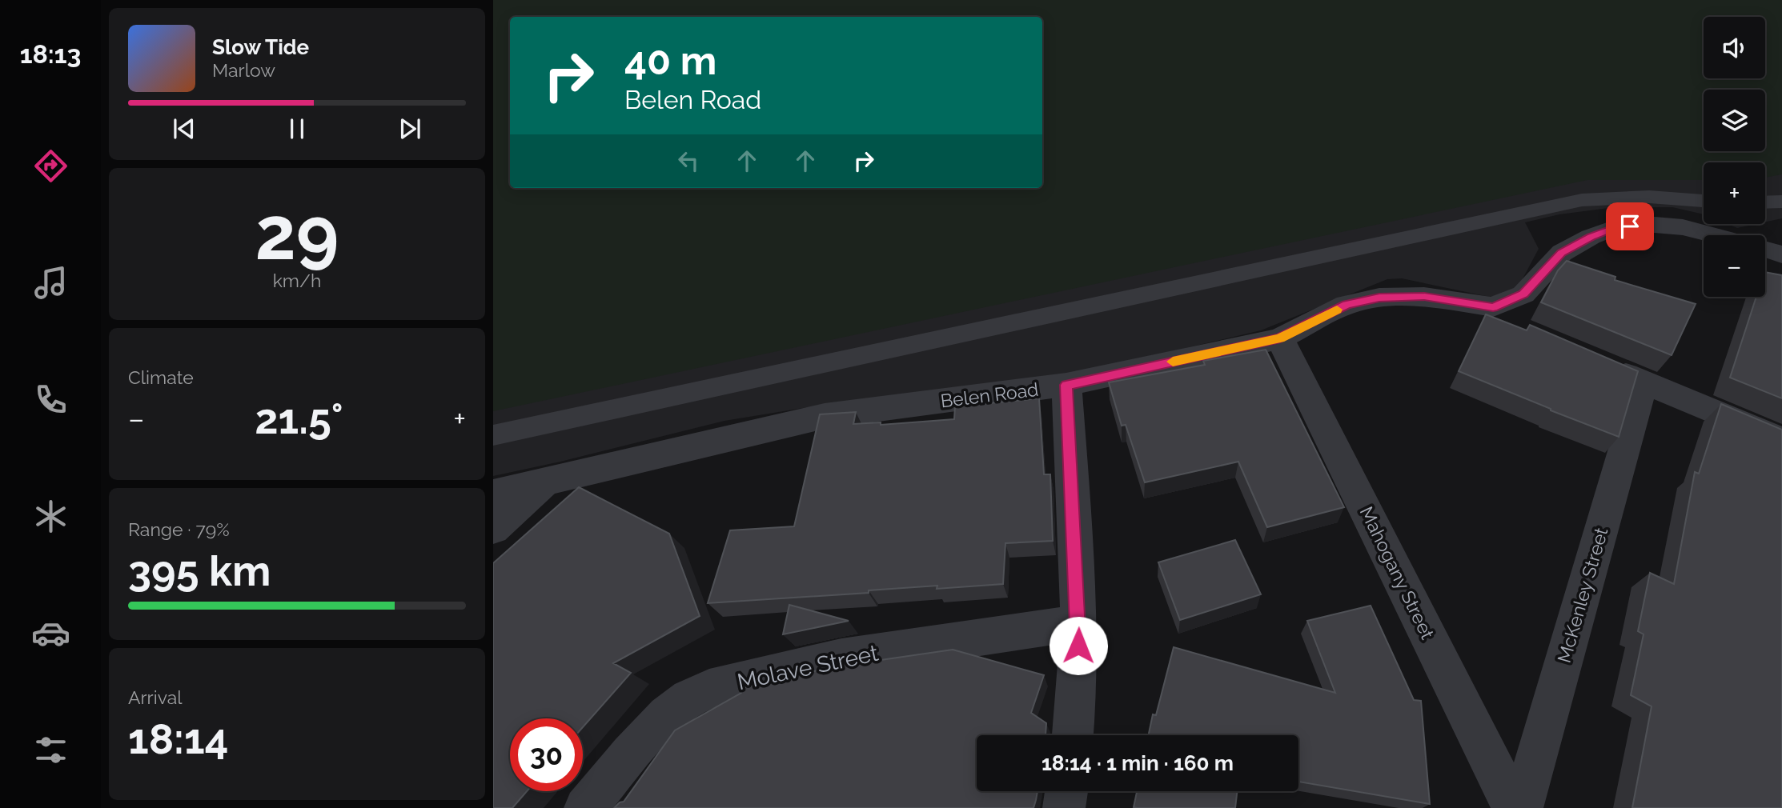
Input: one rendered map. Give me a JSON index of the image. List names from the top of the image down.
{
  "streets": {
    "street": [
      "Belen Road",
      "Mahogany Street",
      "McKenley Street",
      "Molave Street"
    ]
  },
  "crossings": [
    ["Belen Road", "Mahogany Street"]
  ],
  "page": {
    "tabs": "18:13",
    "map_buttons": ["+", "−"],
    "turn": ["40 m", "Belen Road"],
    "song": ["Slow Tide", "Marlow"],
    "tile": [
      ["29", "km/h"],
      "Climate",
      ["Range · 79%", "395 km"],
      ["Arrival", "18:14"]
    ],
    "heat": ["−", "21.5°", "+"],
    "limit": "30",
    "trip": "18:14 · 1 min · 160 m"
  }
}
